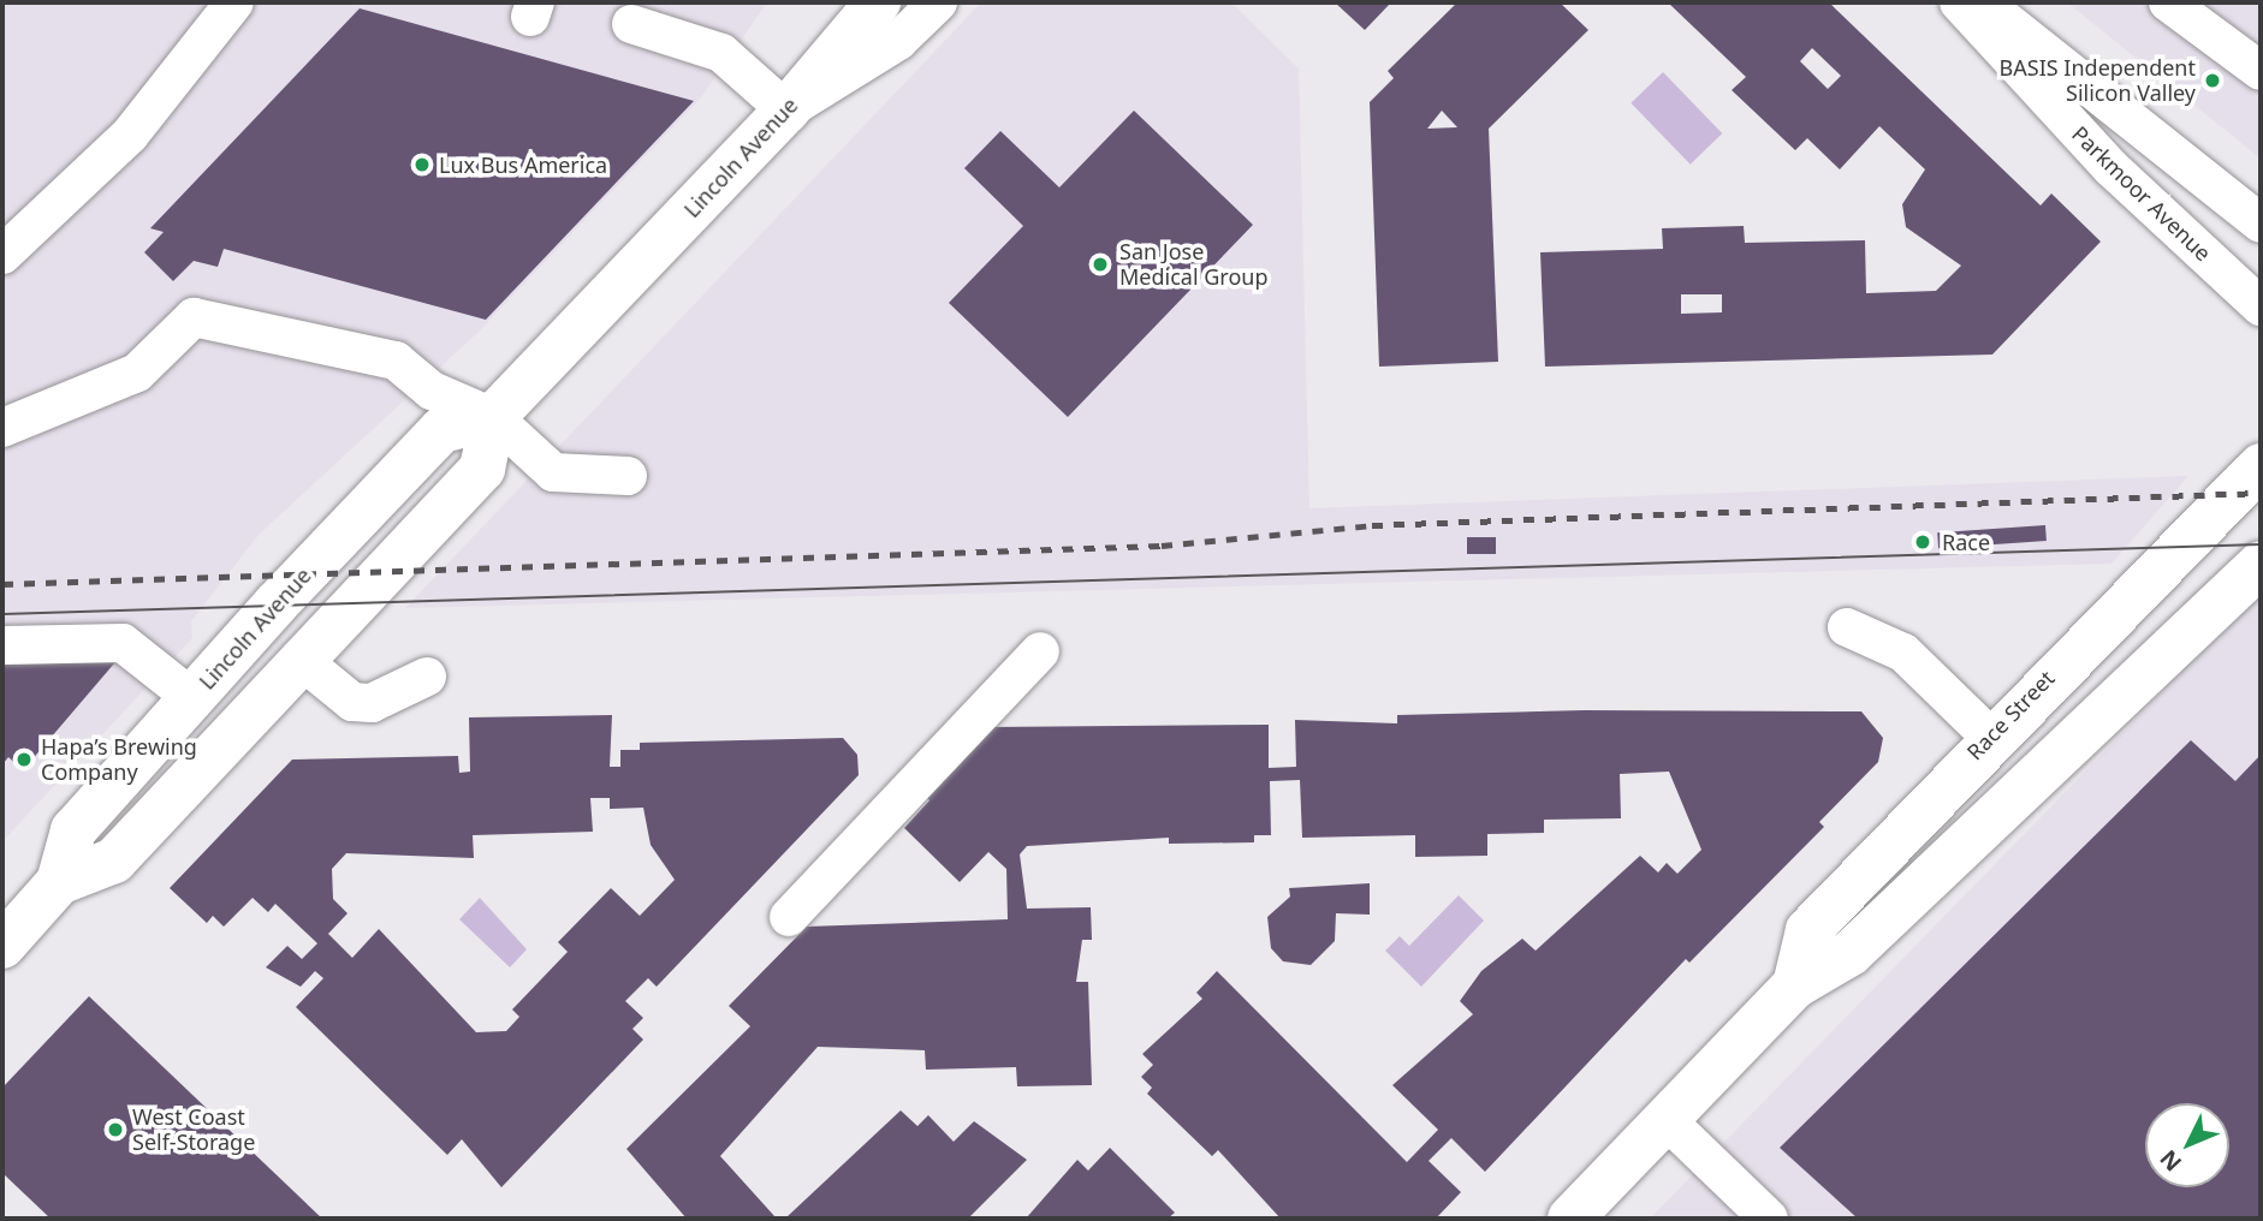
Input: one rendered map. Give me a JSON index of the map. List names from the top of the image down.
{
  "streets": {
    "main road": ["Lincoln Avenue", "Race Street"],
    "street": ["Parkmoor Avenue"]
  },
  "places": [
    "BASIS Independent Silicon Valley",
    "Lux Bus America",
    "San Jose Medical Group",
    "Race",
    "Hapa’s Brewing Company",
    "West Coast Self-Storage"
  ],
  "north": "bottom left"
}
